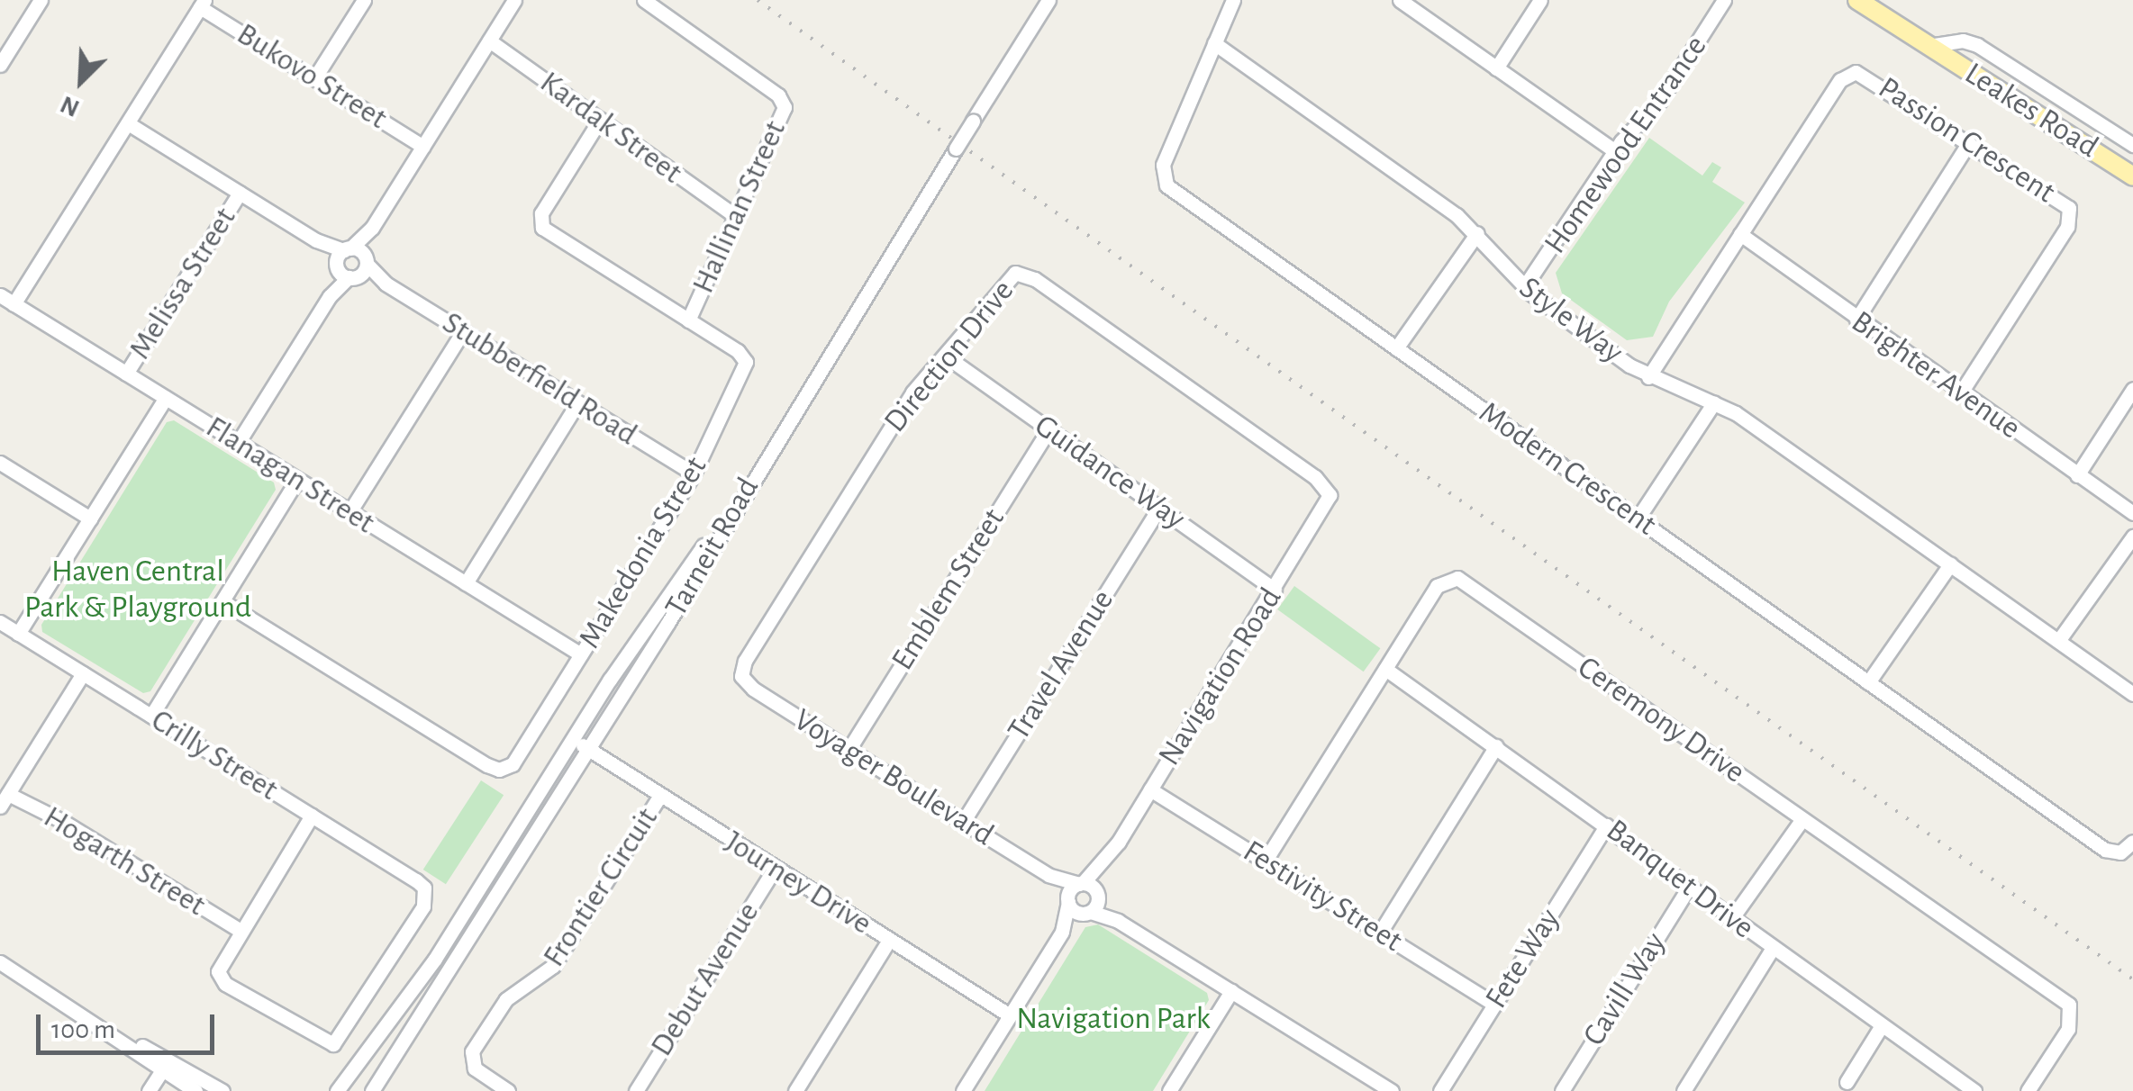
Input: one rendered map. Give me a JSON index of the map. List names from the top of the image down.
{
  "streets": {
    "main road": ["Leakes Road"],
    "street": [
      "Bukovo Street",
      "Kardak Street",
      "Passion Crescent",
      "Homewood Entrance",
      "Hallinan Street",
      "Melissa Street",
      "Style Way",
      "Direction Drive",
      "Brighter Avenue",
      "Stubberfield Road",
      "Modern Crescent",
      "Guidance Way",
      "Flanagan Street",
      "Tarneit Road",
      "Makedonia Street",
      "Emblem Street",
      "Travel Avenue",
      "Navigation Road",
      "Ceremony Drive",
      "Crilly Street",
      "Voyager Boulevard",
      "Hogarth Street",
      "Banquet Drive",
      "Journey Drive",
      "Frontier Circuit",
      "Festivity Street",
      "Fete Way",
      "Debut Avenue",
      "Cavill Way"
    ]
  },
  "crossings": [
    ["Kardak Street", "Hallinan Street"],
    ["Kardak Street", "Makedonia Street"],
    ["Passion Crescent", "Style Way"],
    ["Passion Crescent", "Brighter Avenue"],
    ["Homewood Entrance", "Style Way"],
    ["Hallinan Street", "Makedonia Street"],
    ["Melissa Street", "Flanagan Street"],
    ["Style Way", "Modern Crescent"],
    ["Direction Drive", "Guidance Way"],
    ["Direction Drive", "Navigation Road"],
    ["Direction Drive", "Voyager Boulevard"],
    ["Stubberfield Road", "Makedonia Street"],
    ["Guidance Way", "Emblem Street"],
    ["Guidance Way", "Travel Avenue"],
    ["Guidance Way", "Navigation Road"],
    ["Flanagan Street", "Makedonia Street"],
    ["Tarneit Road", "Journey Drive"],
    ["Emblem Street", "Voyager Boulevard"],
    ["Travel Avenue", "Voyager Boulevard"],
    ["Navigation Road", "Voyager Boulevard"],
    ["Navigation Road", "Festivity Street"],
    ["Ceremony Drive", "Banquet Drive"],
    ["Ceremony Drive", "Festivity Street"],
    ["Crilly Street", "Hogarth Street"],
    ["Banquet Drive", "Fete Way"],
    ["Banquet Drive", "Cavill Way"],
    ["Journey Drive", "Frontier Circuit"],
    ["Journey Drive", "Debut Avenue"],
    ["Festivity Street", "Fete Way"]
  ],
  "parks": ["Haven Central Park & Playground", "Navigation Park"],
  "scale_bar": "100 m",
  "north": "bottom left"
}
